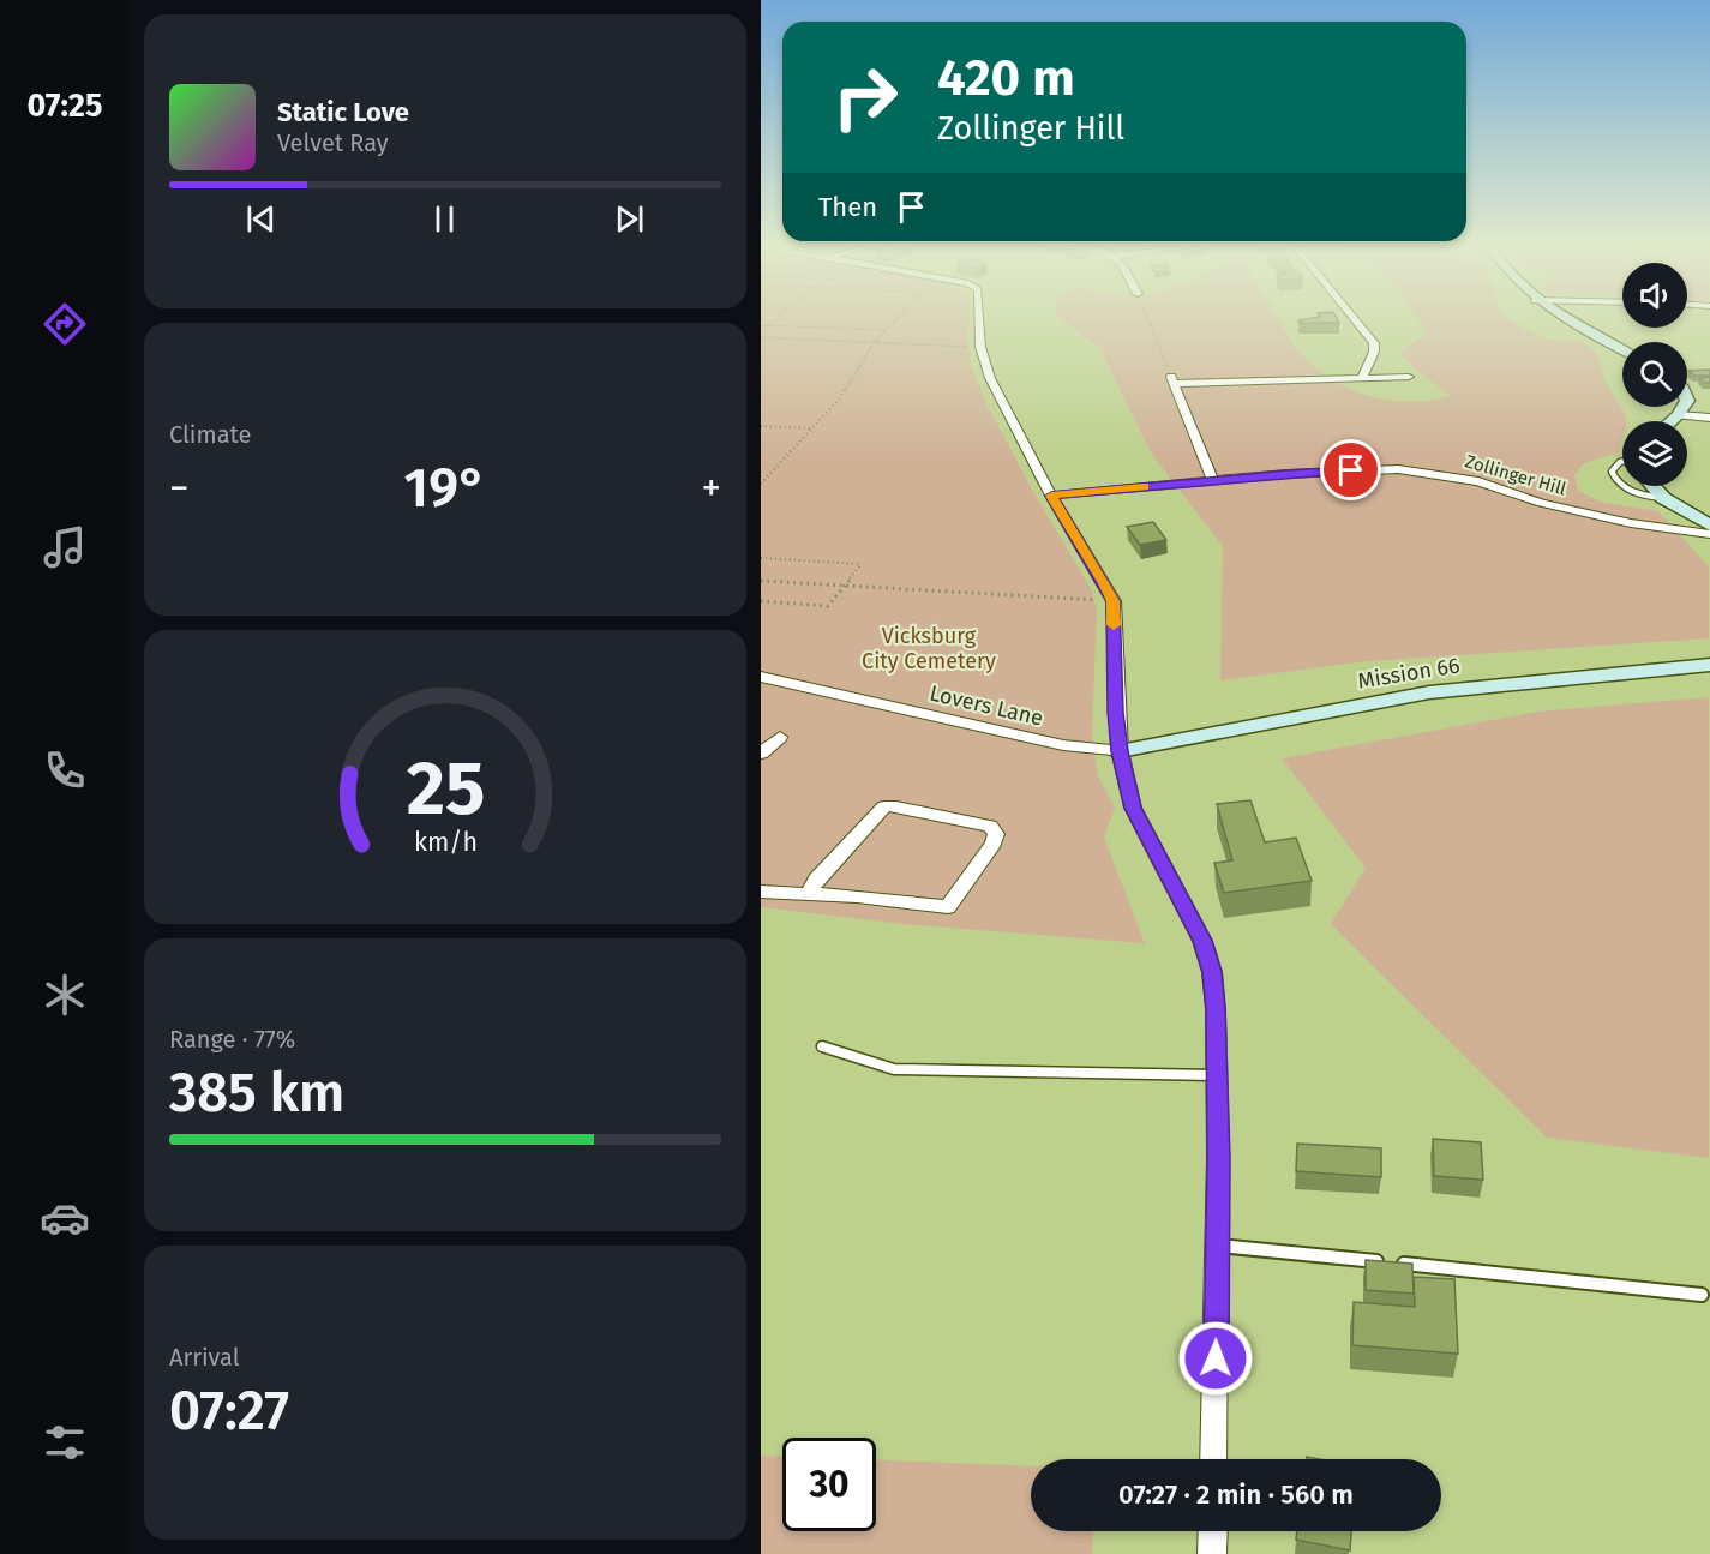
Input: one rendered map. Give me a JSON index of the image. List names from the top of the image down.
{
  "streets": {
    "street": ["Zollinger Hill", "Mission 66", "Lovers Lane"]
  },
  "crossings": [
    ["Mission 66", "Lovers Lane"]
  ],
  "parks": ["Vicksburg City Cemetery"],
  "page": {
    "tabs": "07:25",
    "turn": ["420 m", "Zollinger Hill"],
    "song": ["Static Love", "Velvet Ray"],
    "then": "Then",
    "tile": [
      "Climate",
      ["Range · 77%", "385 km"],
      ["Arrival", "07:27"]
    ],
    "heat": ["−", "19°", "+"],
    "limit": "30",
    "trip": "07:27 · 2 min · 560 m",
    "gauge": ["25", "km/h"]
  }
}
